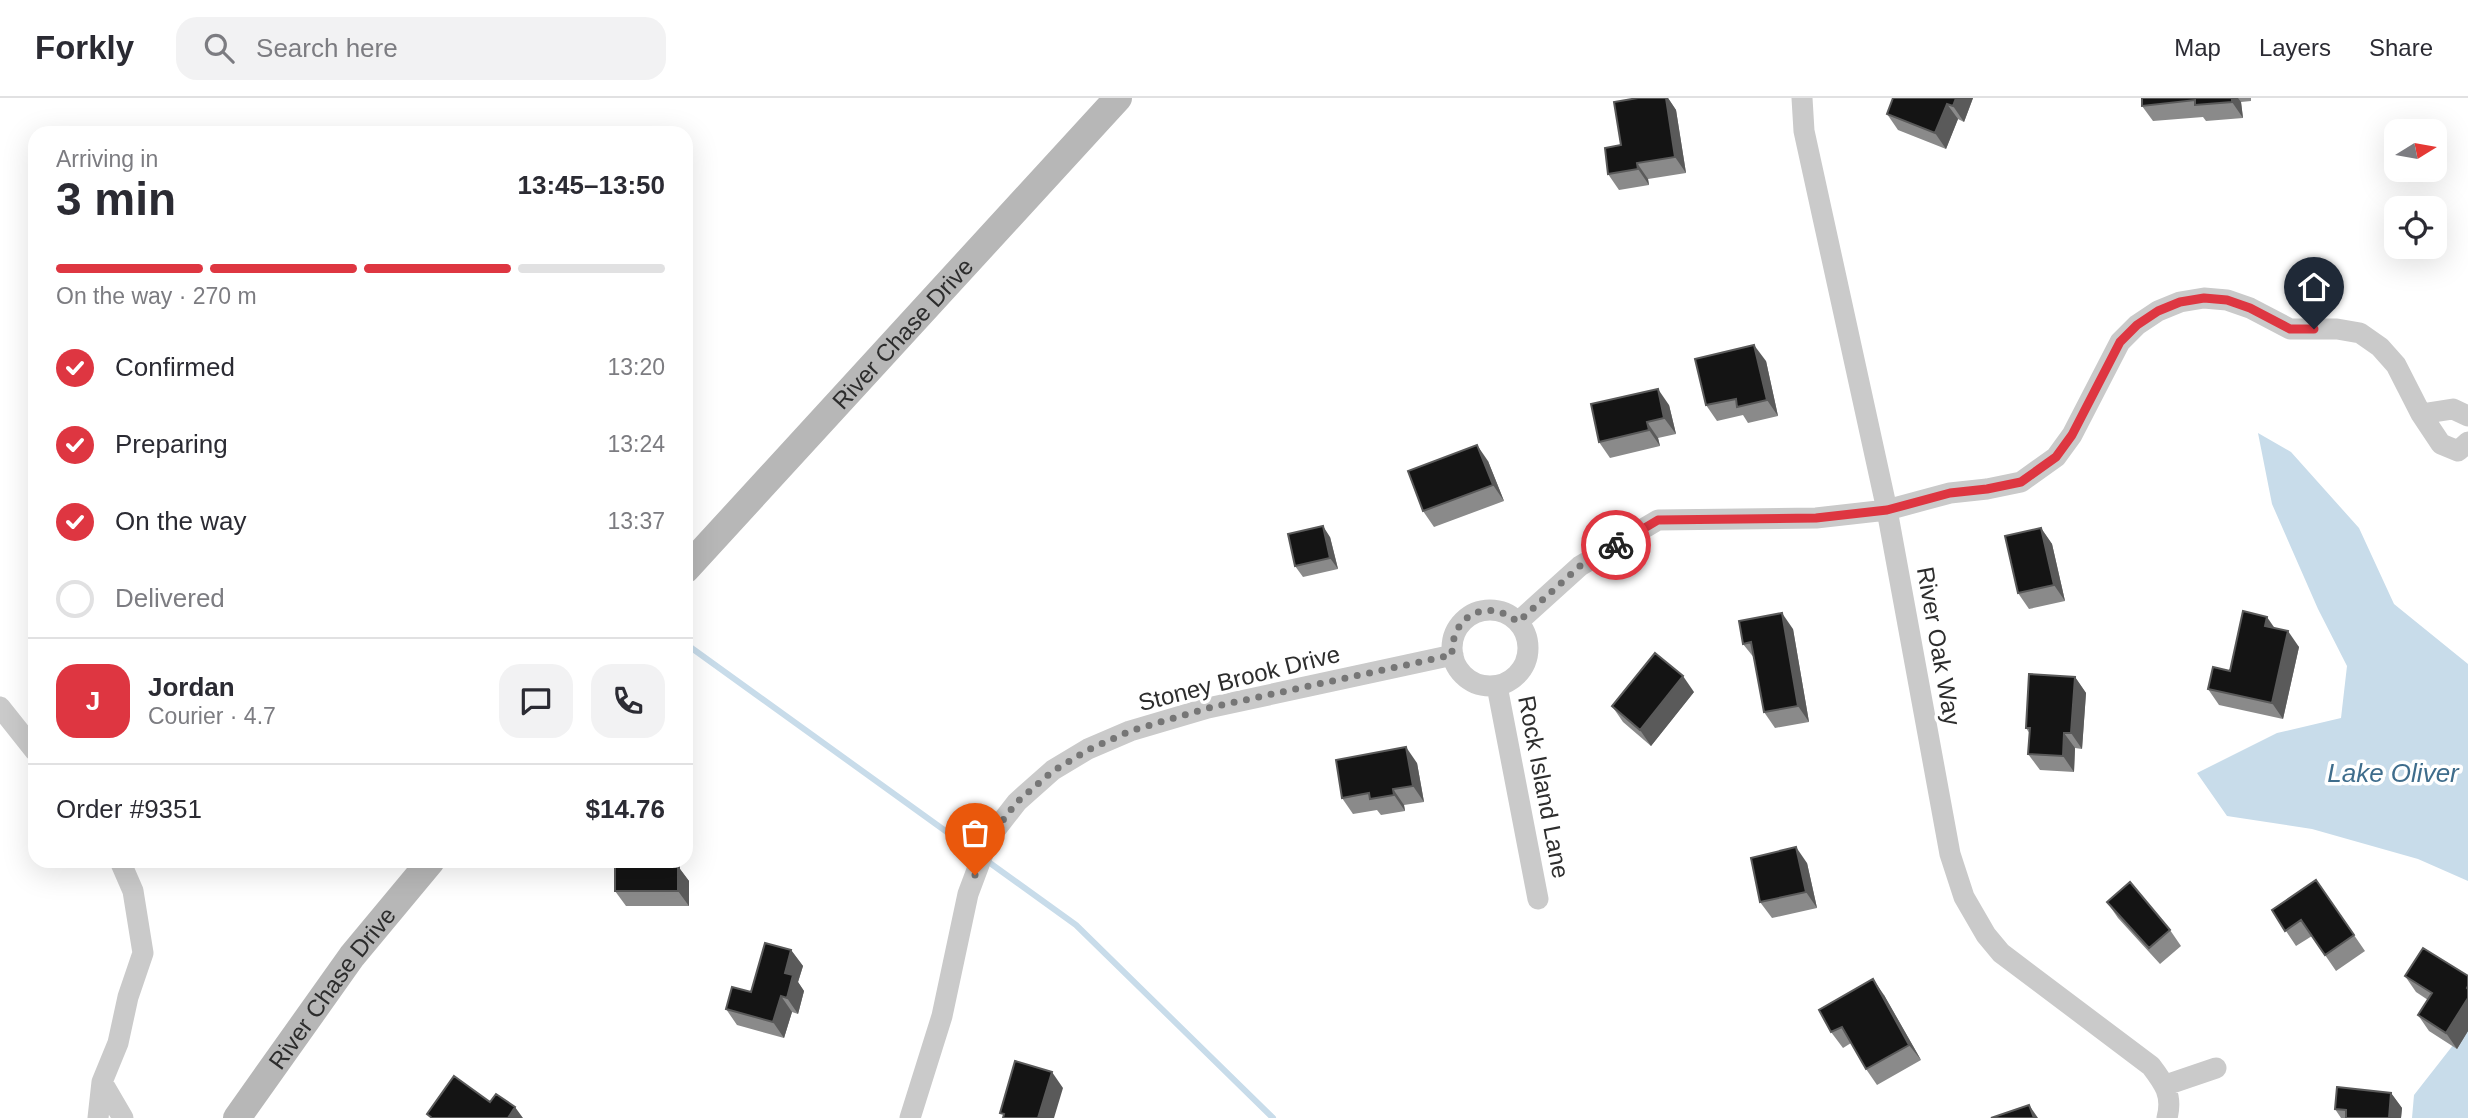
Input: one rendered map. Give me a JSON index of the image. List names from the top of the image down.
{
  "streets": {
    "street": [
      "River Chase Drive",
      "River Oak Way",
      "Stoney Brook Drive",
      "Rock Island Lane"
    ]
  },
  "crossings": [
    ["Stoney Brook Drive", "Rock Island Lane"]
  ],
  "water": ["Lake Oliver"],
  "north": "right",
  "page": {
    "header": "Forkly",
    "search": "Search here",
    "nav": ["Map", "Layers", "Share"],
    "heading": ["3 min", "Arriving in", "13:45–13:50"],
    "panel": [
      "Jordan",
      "Courier · 4.7",
      "Order #9351",
      "$14.76"
    ],
    "bar": "On the way · 270 m",
    "list": [
      ["Confirmed", "13:20"],
      ["Preparing", "13:24"],
      ["On the way", "13:37"],
      "Delivered"
    ],
    "round": "J"
  }
}
